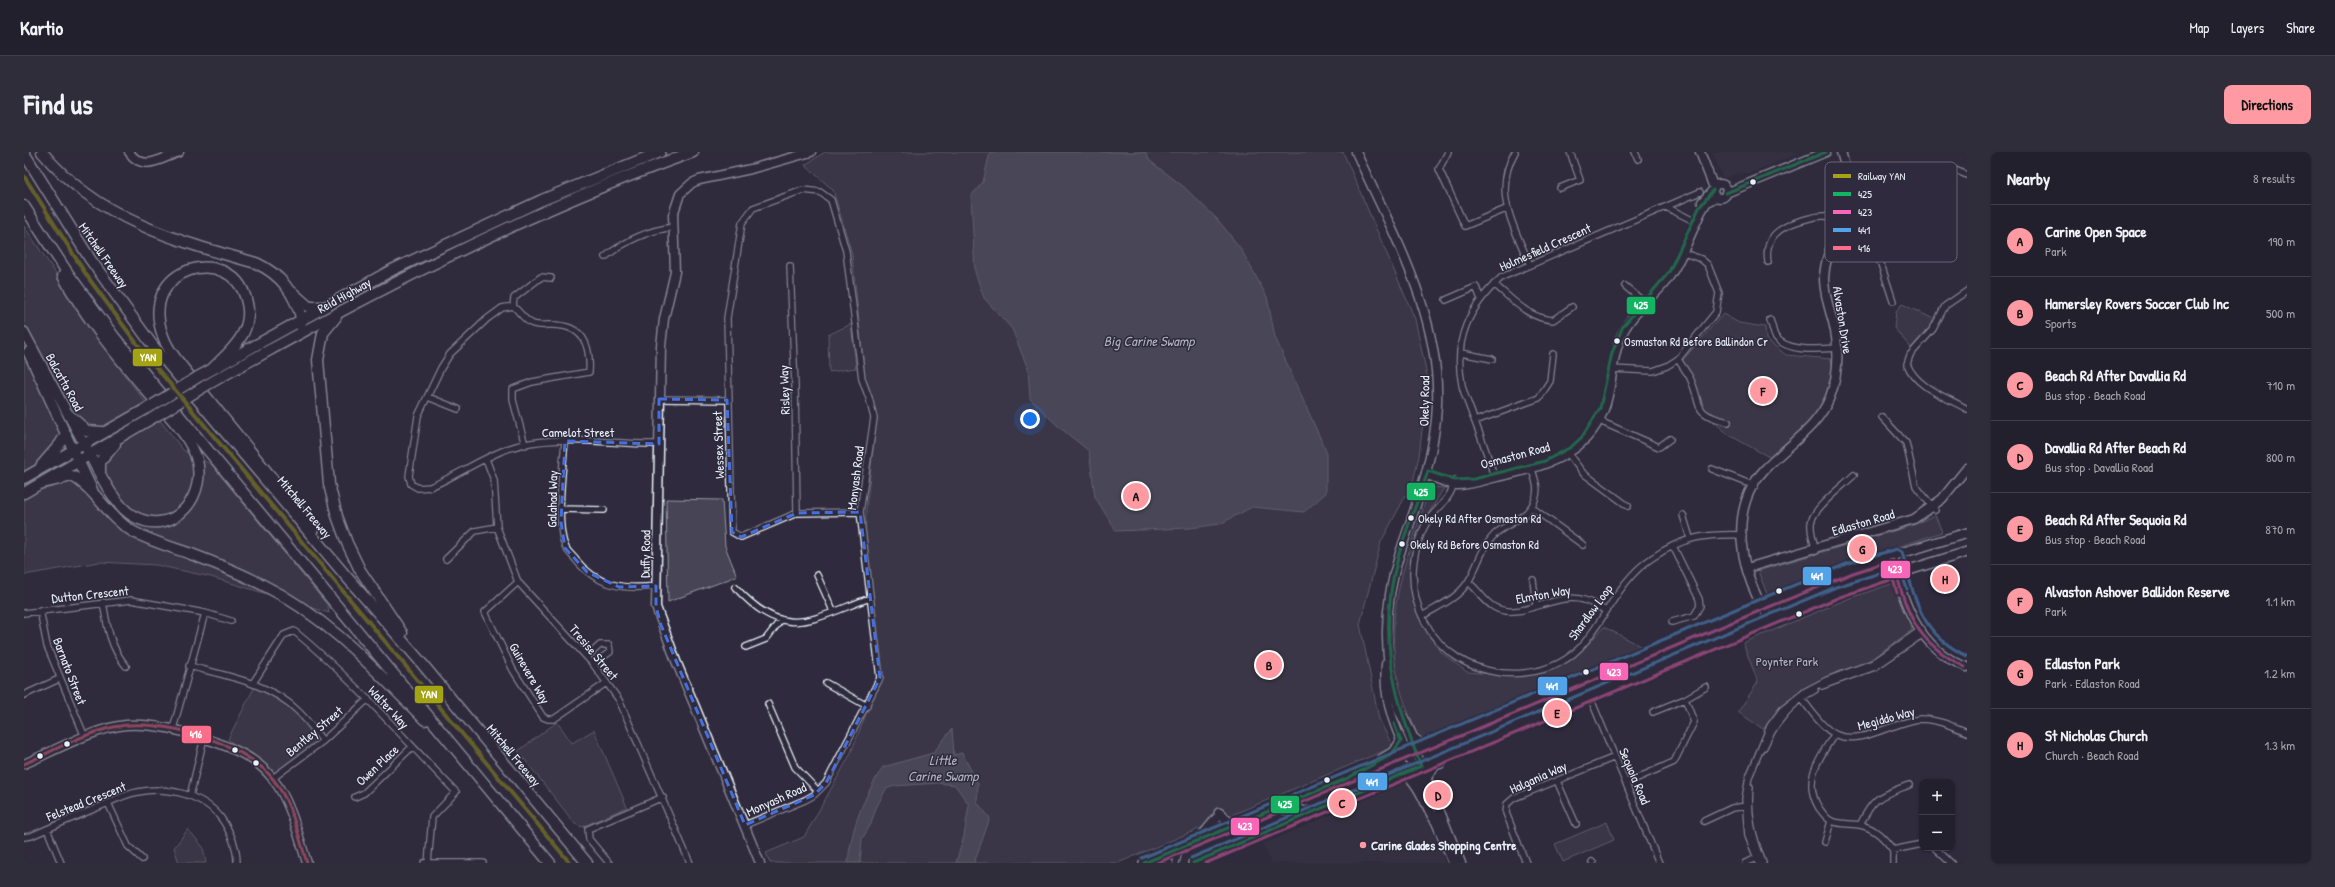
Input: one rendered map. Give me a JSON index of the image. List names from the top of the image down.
{
  "streets": {
    "highway": ["Mitchell Freeway", "Reid Highway"],
    "main road": ["Balcatta Road"],
    "street": [
      "Holmesfield Crescent",
      "Alvaston Drive",
      "Risley Way",
      "Okely Road",
      "Camelot Street",
      "Wessex Street",
      "Osmaston Road",
      "Monyash Road",
      "Galahad Way",
      "Edlaston Road",
      "Duffy Road",
      "Dutton Crescent",
      "Elmton Way",
      "Shardlow Loop",
      "Tresise Street",
      "Barnato Street",
      "Guinevere Way",
      "Walter Way",
      "Megiddo Way",
      "Bentley Street",
      "Owen Place",
      "Sequoia Road",
      "Halgania Way",
      "Felstead Crescent"
    ]
  },
  "crossings": [
    ["Holmesfield Crescent", "Osmaston Road"],
    ["Reid Highway", "Balcatta Road"],
    ["Alvaston Drive", "Edlaston Road"],
    ["Alvaston Drive", "Shardlow Loop"],
    ["Risley Way", "Wessex Street"],
    ["Okely Road", "Osmaston Road"],
    ["Camelot Street", "Galahad Way"],
    ["Camelot Street", "Duffy Road"],
    ["Camelot Street", "Tresise Street"],
    ["Wessex Street", "Monyash Road"],
    ["Osmaston Road", "Shardlow Loop"],
    ["Monyash Road", "Duffy Road"],
    ["Galahad Way", "Duffy Road"],
    ["Dutton Crescent", "Barnato Street"],
    ["Elmton Way", "Shardlow Loop"],
    ["Tresise Street", "Guinevere Way"],
    ["Walter Way", "Bentley Street"],
    ["Walter Way", "Owen Place"],
    ["Sequoia Road", "Halgania Way"]
  ],
  "water": ["Big Carine Swamp", "Little Carine Swamp"],
  "parks": ["Poynter Park"],
  "places": [
    "Osmaston Rd Before Ballindon Cr",
    "Okely Rd After Osmaston Rd",
    "Okely Rd Before Osmaston Rd",
    "Carine Glades Shopping Centre"
  ],
  "lines": [
    "transit line 425",
    "rail line YAN",
    "transit line 441",
    "transit line 423",
    "transit line 416"
  ],
  "legend": [
    "Railway YAN",
    "425",
    "423",
    "441",
    "416"
  ],
  "page": {
    "header": "Kartio",
    "nav": ["Map", "Layers", "Share"],
    "title": "Find us",
    "buttons": "Directions",
    "heading": ["Nearby", "8 results"],
    "list": [
      {
        "mark": "A",
        "name": "Carine Open Space",
        "note": "Park",
        "value": "190 m"
      },
      {
        "mark": "B",
        "name": "Hamersley Rovers Soccer Club Inc",
        "note": "Sports",
        "value": "500 m"
      },
      {
        "mark": "C",
        "name": "Beach Rd After Davallia Rd",
        "note": "Bus stop · Beach Road",
        "value": "710 m"
      },
      {
        "mark": "D",
        "name": "Davallia Rd After Beach Rd",
        "note": "Bus stop · Davallia Road",
        "value": "800 m"
      },
      {
        "mark": "E",
        "name": "Beach Rd After Sequoia Rd",
        "note": "Bus stop · Beach Road",
        "value": "870 m"
      },
      {
        "mark": "F",
        "name": "Alvaston Ashover Ballidon Reserve",
        "note": "Park",
        "value": "1.1 km"
      },
      {
        "mark": "G",
        "name": "Edlaston Park",
        "note": "Park · Edlaston Road",
        "value": "1.2 km"
      },
      {
        "mark": "H",
        "name": "St Nicholas Church",
        "note": "Church · Beach Road",
        "value": "1.3 km"
      }
    ],
    "pins": [
      "F",
      "A",
      "G",
      "H",
      "B",
      "E",
      "D",
      "C"
    ],
    "map_buttons": ["+", "−"]
  }
}
